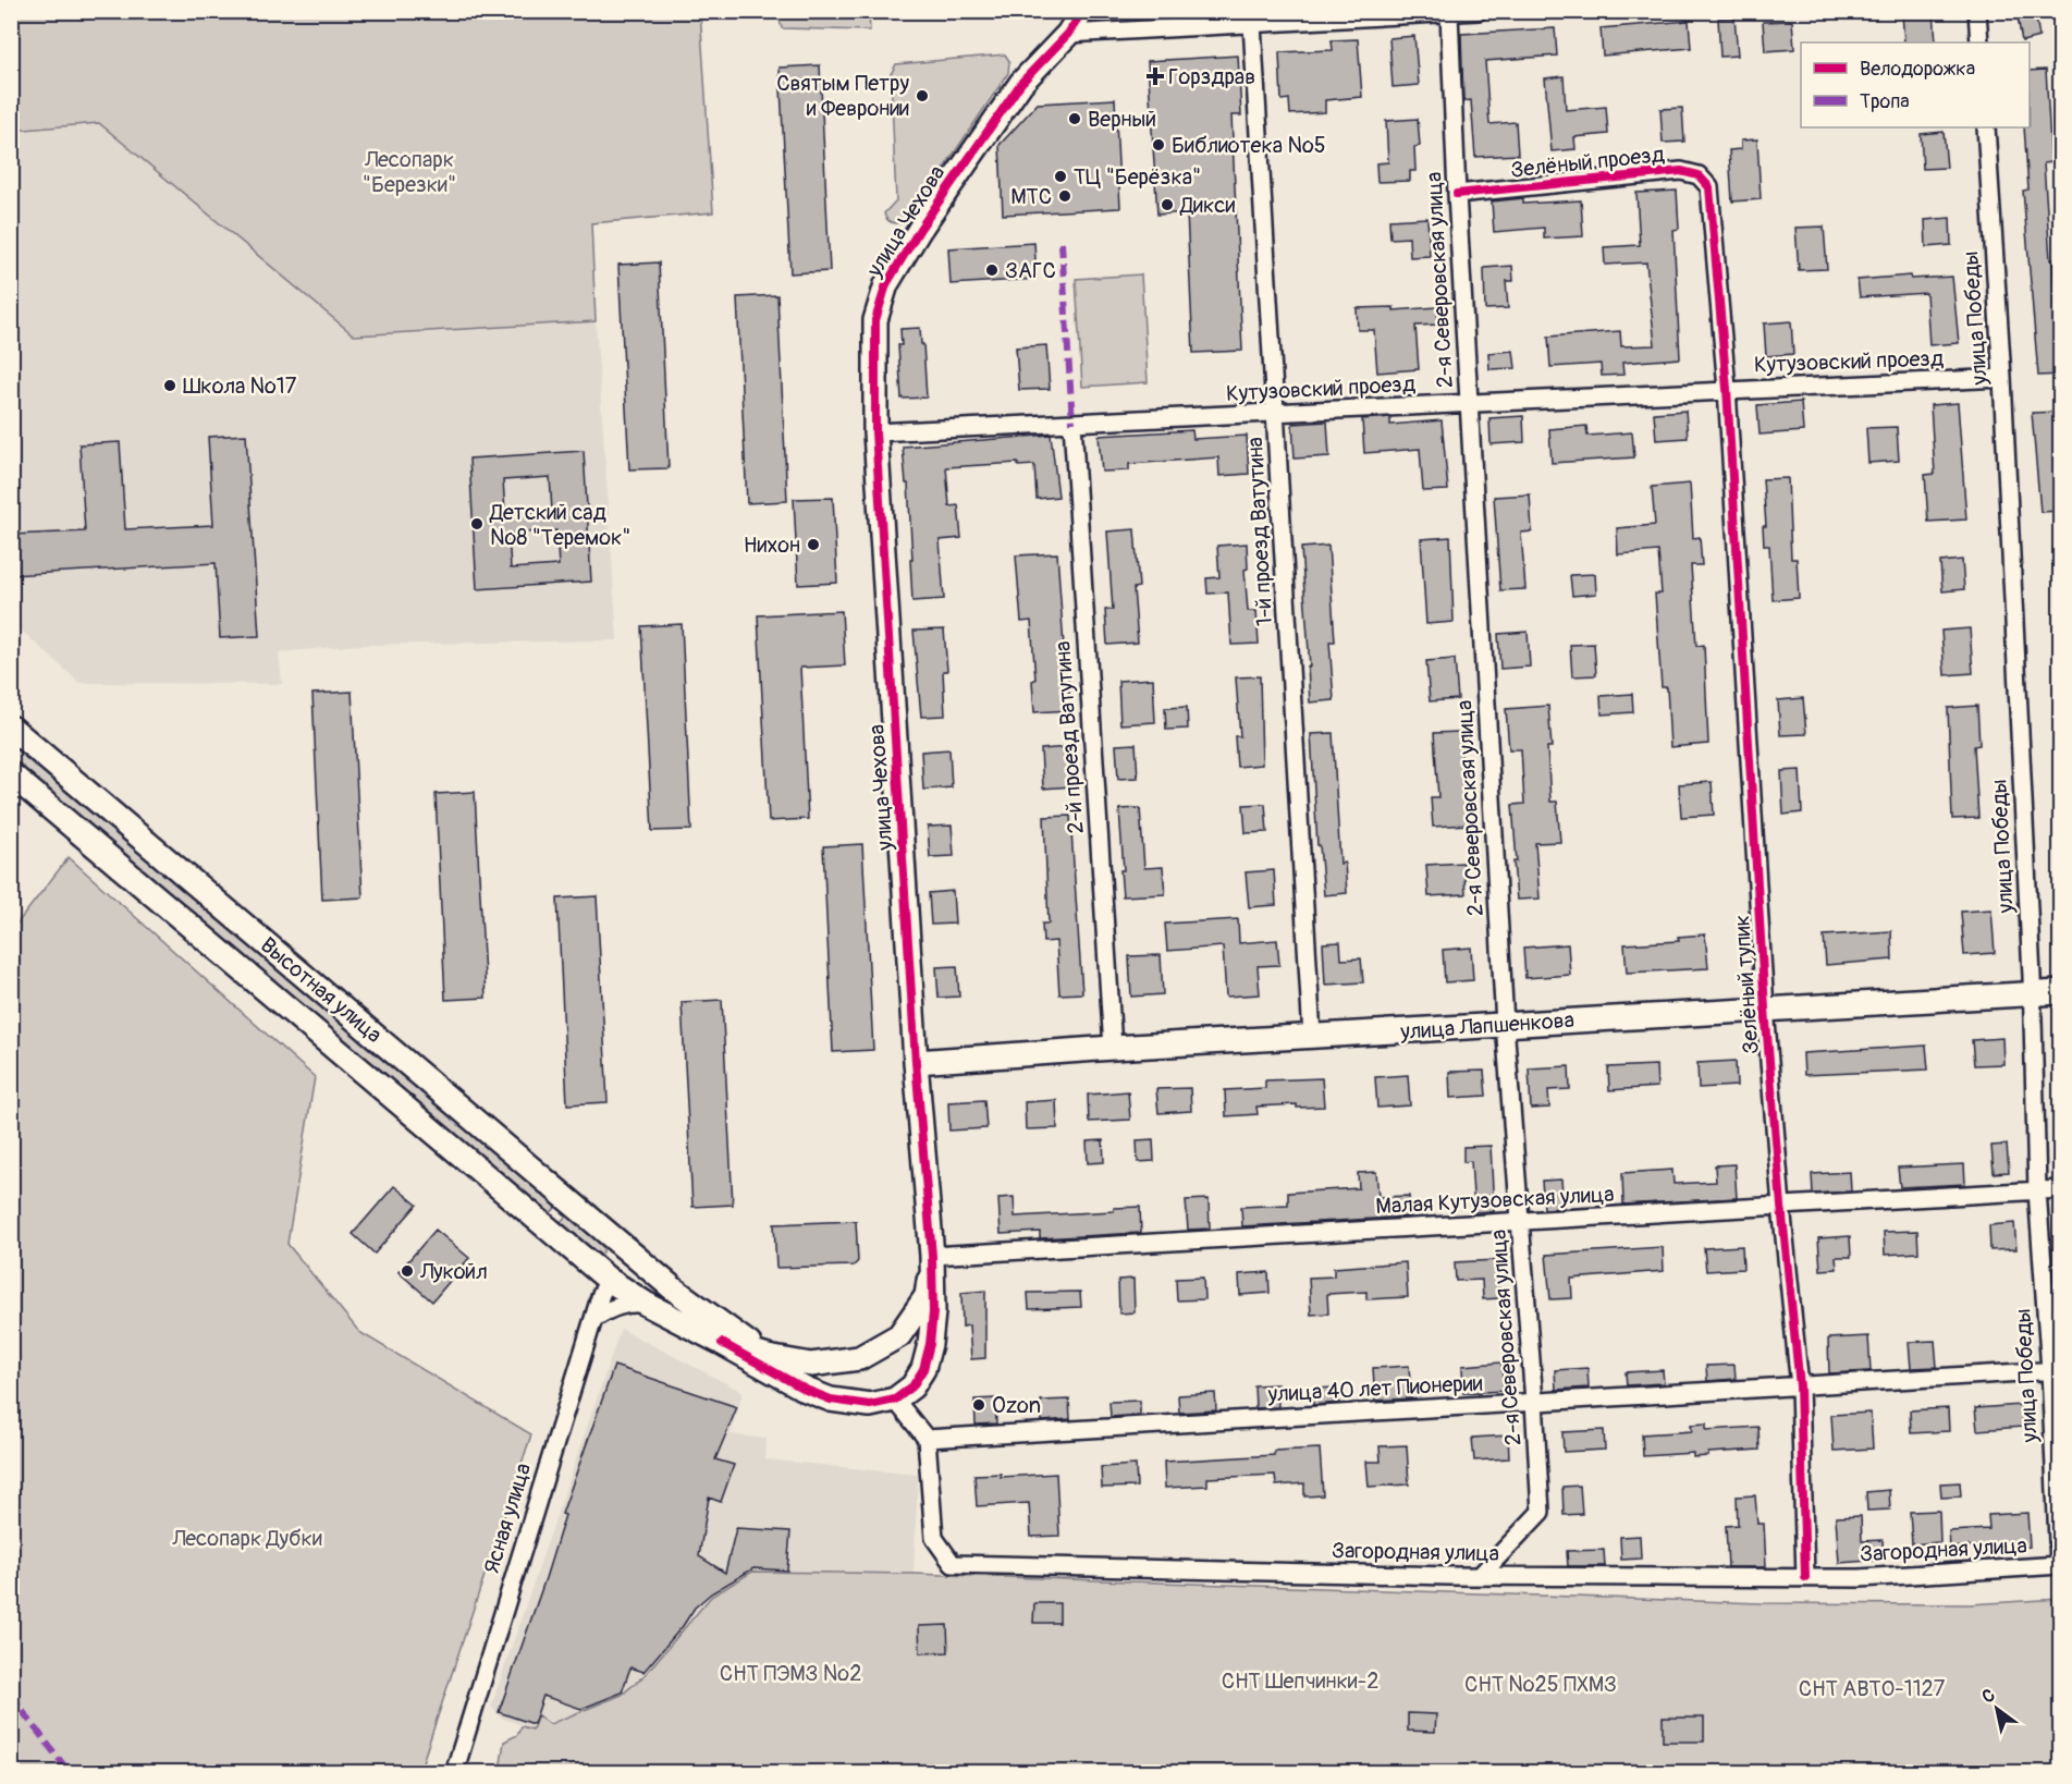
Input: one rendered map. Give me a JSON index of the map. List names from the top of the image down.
{
  "streets": {
    "street": [
      "Зелёный проезд",
      "улица Чехова",
      "2-я Северовская улица",
      "улица Победы",
      "Кутузовский проезд",
      "1-й проезд Ватутина",
      "2-й проезд Ватутина",
      "Зелёный тупик",
      "Высотная улица",
      "улица Лапшенкова",
      "Малая Кутузовская улица",
      "улица 40 лет Пионерии",
      "Ясная улица",
      "Загородная улица"
    ]
  },
  "crossings": [
    ["Зелёный проезд", "2-я Северовская улица"],
    ["Зелёный проезд", "Кутузовский проезд"],
    ["Зелёный проезд", "Зелёный тупик"],
    ["улица Чехова", "Кутузовский проезд"],
    ["улица Чехова", "Высотная улица"],
    ["улица Чехова", "улица Лапшенкова"],
    ["улица Чехова", "Малая Кутузовская улица"],
    ["2-я Северовская улица", "Кутузовский проезд"],
    ["2-я Северовская улица", "улица Лапшенкова"],
    ["2-я Северовская улица", "Малая Кутузовская улица"],
    ["2-я Северовская улица", "улица 40 лет Пионерии"],
    ["2-я Северовская улица", "Загородная улица"],
    ["улица Победы", "Кутузовский проезд"],
    ["улица Победы", "улица Лапшенкова"],
    ["улица Победы", "Малая Кутузовская улица"],
    ["улица Победы", "улица 40 лет Пионерии"],
    ["улица Победы", "Загородная улица"],
    ["Кутузовский проезд", "1-й проезд Ватутина"],
    ["Кутузовский проезд", "2-й проезд Ватутина"],
    ["Кутузовский проезд", "Зелёный тупик"],
    ["1-й проезд Ватутина", "улица Лапшенкова"],
    ["2-й проезд Ватутина", "улица Лапшенкова"],
    ["Зелёный тупик", "улица Лапшенкова"],
    ["Зелёный тупик", "Малая Кутузовская улица"],
    ["Зелёный тупик", "улица 40 лет Пионерии"],
    ["Зелёный тупик", "Загородная улица"],
    ["Высотная улица", "Ясная улица"],
    ["улица 40 лет Пионерии", "Загородная улица"]
  ],
  "parks": [
    "Лесопарк \"Березки\"",
    "Лесопарк Дубки",
    "СНТ ПЭМЗ №2",
    "СНТ Шепчинки-2",
    "СНТ №25 ПХМЗ",
    "СНТ АВТО-1127"
  ],
  "places": {
    "health": ["Горздрав"],
    "other": [
      "Святым Петру и Февронии",
      "Верный",
      "Библиотека №5",
      "ТЦ \"Берёзка\"",
      "МТС",
      "Дикси",
      "ЗАГС",
      "Школа №17",
      "Детский сад №8 \"Теремок\"",
      "Нихон",
      "Лукойл",
      "Ozon"
    ]
  },
  "legend": ["Велодорожка", "Тропа"],
  "north": "top left"
}
